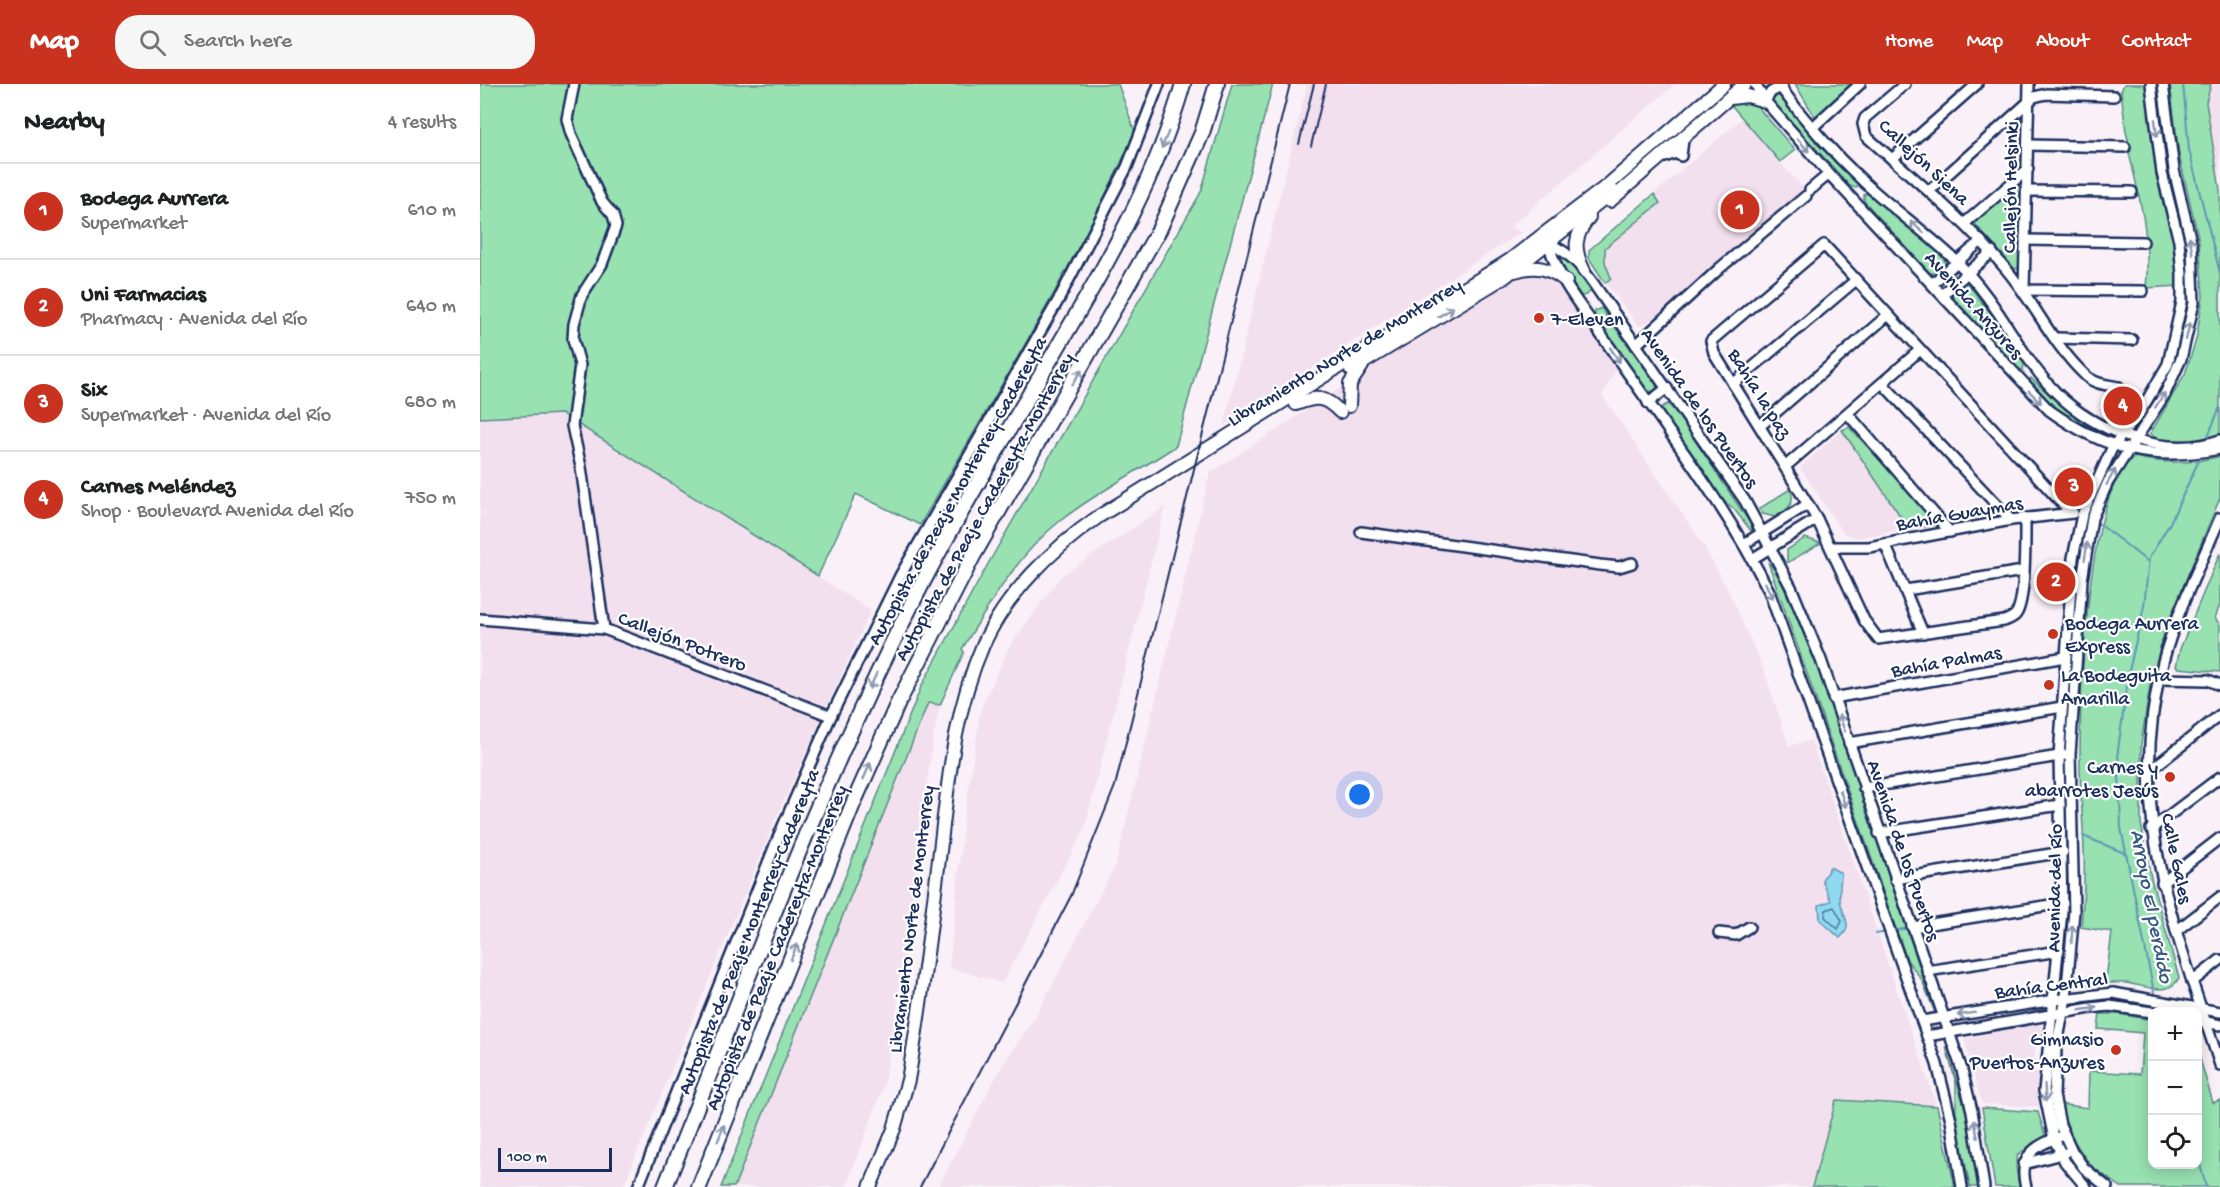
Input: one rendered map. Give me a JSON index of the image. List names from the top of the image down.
{
  "streets": {
    "highway": ["Autopista de Peaje Monterrey-Cadereyta", "Autopista de Peaje Cadereyta-Monterrey"],
    "main road": ["Libramiento Norte de Monterrey"],
    "street": [
      "Callejón Siena",
      "Callejón Helsinki",
      "Avenida Anzures",
      "Bahía la paz",
      "Avenida de los Puertos",
      "Bahía Guaymas",
      "Callejón Potrero",
      "Bahía Palmas",
      "Calle Gales",
      "Avenida del Río",
      "Bahía Central"
    ]
  },
  "crossings": [
    ["Callejón Siena", "Callejón Helsinki"],
    ["Avenida Anzures", "Avenida del Río"],
    ["Libramiento Norte de Monterrey", "Avenida de los Puertos"],
    ["Bahía la paz", "Bahía Guaymas"],
    ["Avenida de los Puertos", "Bahía Palmas"],
    ["Avenida de los Puertos", "Bahía Central"],
    ["Bahía Guaymas", "Avenida del Río"],
    ["Bahía Palmas", "Avenida del Río"],
    ["Avenida del Río", "Bahía Central"]
  ],
  "one_way": ["Autopista de Peaje Monterrey-Cadereyta", "Autopista de Peaje Cadereyta-Monterrey"],
  "water": ["Arroyo El perdido"],
  "places": [
    "7-Eleven",
    "Bodega Aurrera Express",
    "La Bodeguita Amarilla",
    "Carnes y abarrotes Jesús",
    "Gimnasio Puertos-Anzures"
  ],
  "scale_bar": "100 m",
  "page": {
    "header": "Map",
    "search": "Search here",
    "nav": [
      "Home",
      "Map",
      "About",
      "Contact"
    ],
    "heading": ["Nearby", "4 results"],
    "list": [
      {
        "mark": "1",
        "name": "Bodega Aurrera",
        "note": "Supermarket",
        "value": "610 m"
      },
      {
        "mark": "2",
        "name": "Uni Farmacias",
        "note": "Pharmacy · Avenida del Río",
        "value": "640 m"
      },
      {
        "mark": "3",
        "name": "Six",
        "note": "Supermarket · Avenida del Río",
        "value": "680 m"
      },
      {
        "mark": "4",
        "name": "Carnes Meléndez",
        "note": "Shop · Boulevard Avenida del Río",
        "value": "750 m"
      }
    ],
    "pins": [
      "1",
      "4",
      "3",
      "2"
    ],
    "map_buttons": ["+", "−"],
    "scale": "100 m"
  }
}
